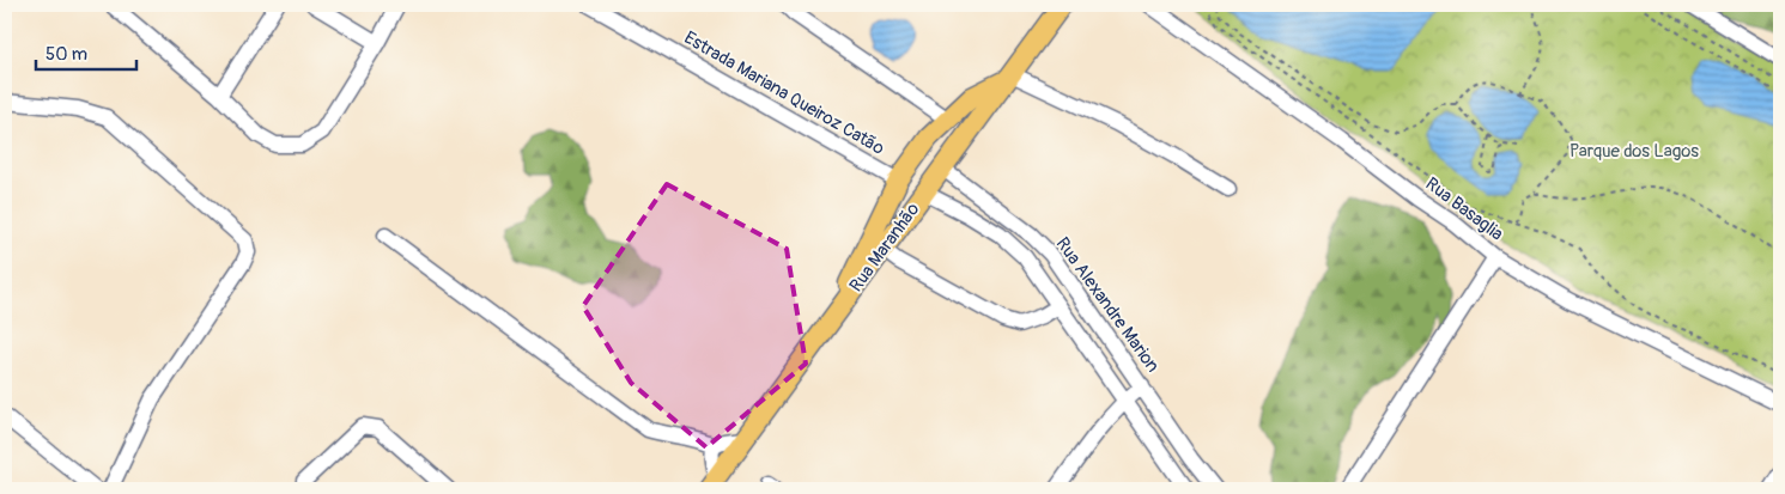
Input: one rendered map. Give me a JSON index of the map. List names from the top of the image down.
{
  "streets": {
    "main road": ["Rua Maranhão"],
    "street": ["Estrada Mariana Queiroz Catão", "Rua Basaglia", "Rua Alexandre Marion"]
  },
  "crossings": [
    ["Rua Maranhão", "Rua Alexandre Marion"]
  ],
  "parks": ["Parque dos Lagos"],
  "scale_bar": "50 m"
}
